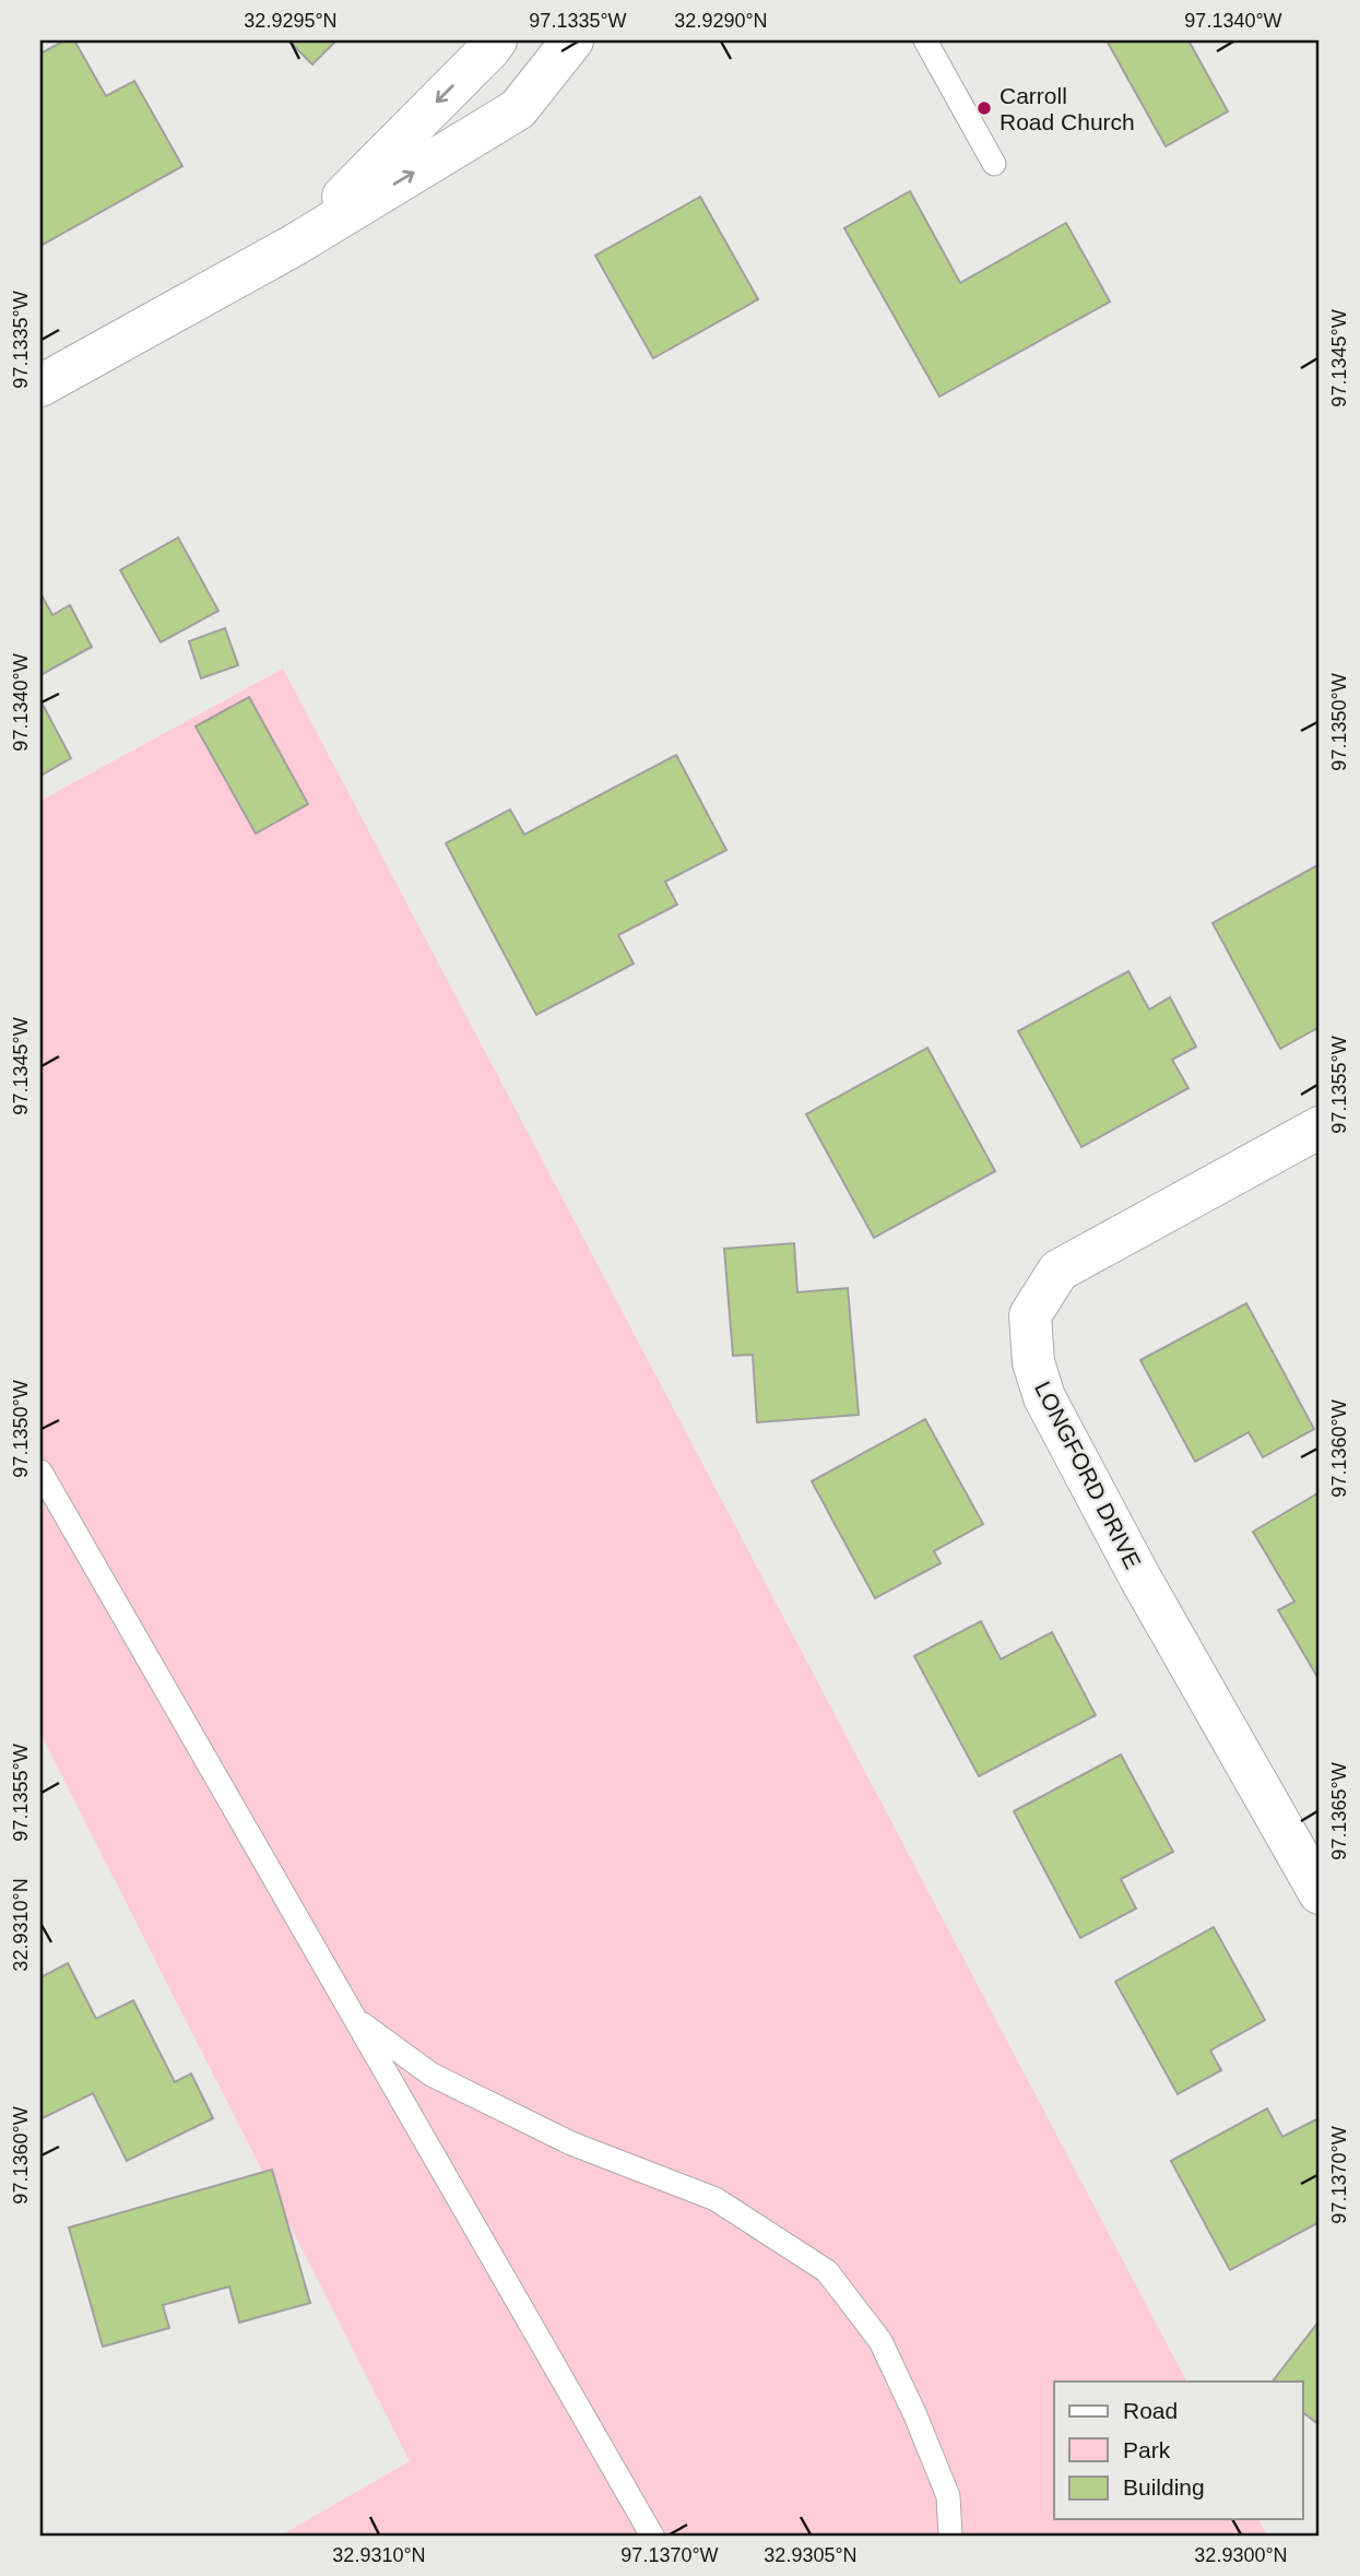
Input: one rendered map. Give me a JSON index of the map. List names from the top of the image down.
{
  "streets": {
    "street": ["LONGFORD DRIVE"]
  },
  "places": ["Carroll Road Church"],
  "legend": ["Road", "Park", "Building"],
  "coordinates": [
    "32.9295°N",
    "97.1335°W",
    "32.9290°N",
    "97.1340°W",
    "97.1345°W",
    "97.1350°W",
    "97.1355°W",
    "97.1360°W",
    "97.1365°W",
    "32.9310°N",
    "97.1370°W",
    "32.9305°N",
    "32.9300°N"
  ]
}
